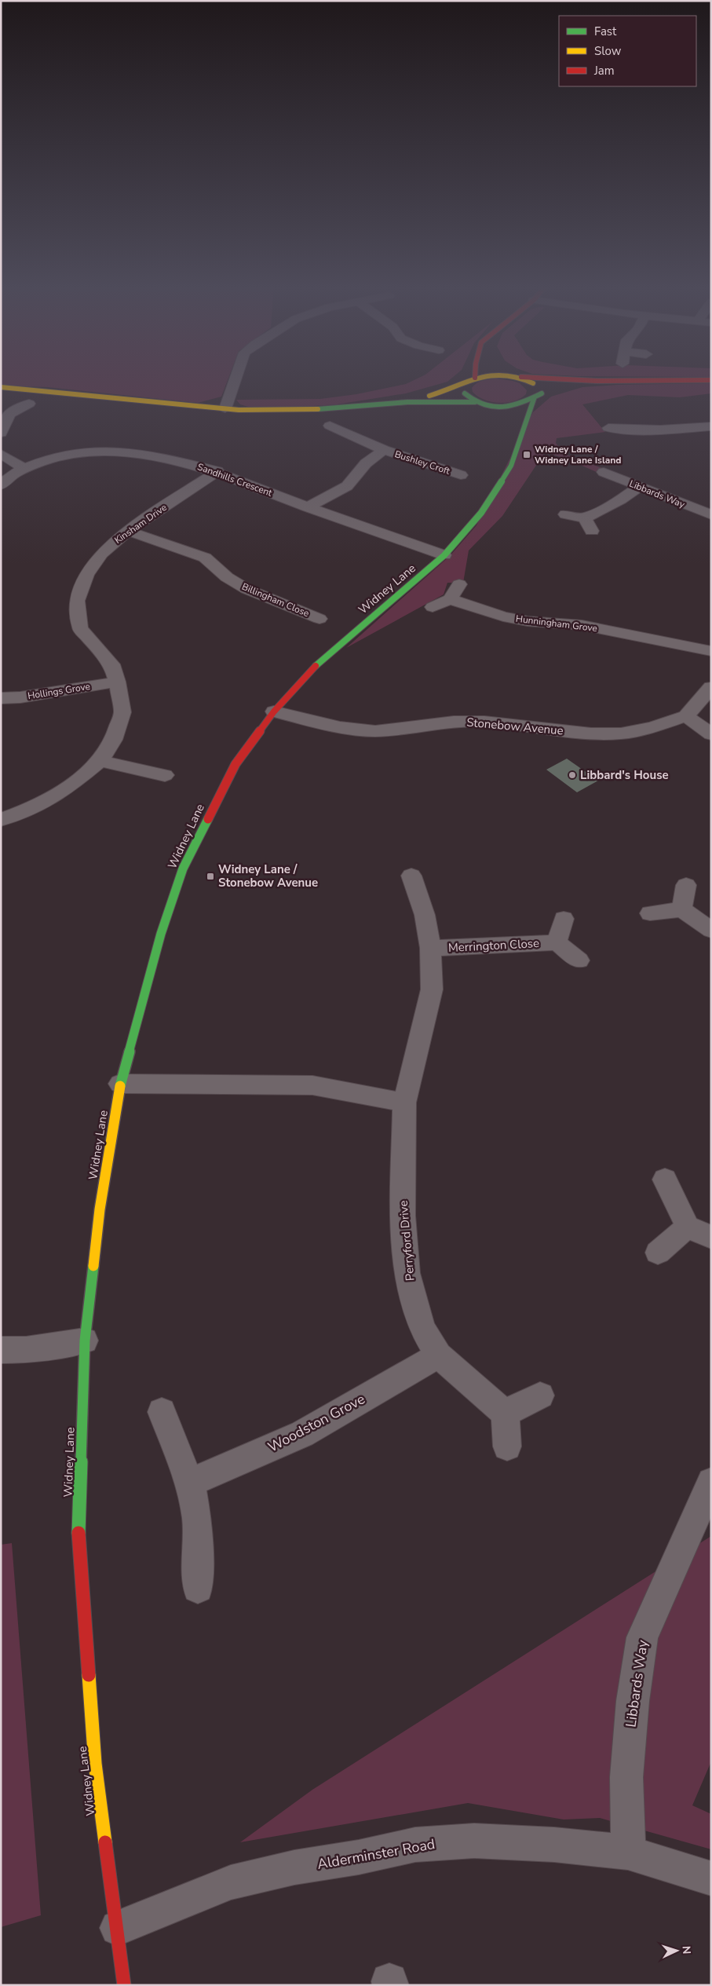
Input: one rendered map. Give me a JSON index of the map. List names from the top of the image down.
{
  "streets": {
    "street": [
      "Bushley Croft",
      "Sandhills Crescent",
      "Libbards Way",
      "Kinsham Drive",
      "Widney Lane",
      "Billingham Close",
      "Hunningham Grove",
      "Hollings Grove",
      "Stonebow Avenue",
      "Merrington Close",
      "Perryford Drive",
      "Woodston Grove",
      "Alderminster Road"
    ]
  },
  "crossings": [
    ["Bushley Croft", "Sandhills Crescent"],
    ["Sandhills Crescent", "Kinsham Drive"],
    ["Sandhills Crescent", "Widney Lane"],
    ["Libbards Way", "Alderminster Road"],
    ["Kinsham Drive", "Billingham Close"],
    ["Kinsham Drive", "Hollings Grove"],
    ["Widney Lane", "Stonebow Avenue"],
    ["Widney Lane", "Alderminster Road"],
    ["Merrington Close", "Perryford Drive"],
    ["Perryford Drive", "Woodston Grove"]
  ],
  "places": {
    "transit": ["Widney Lane / Widney Lane Island", "Widney Lane / Stonebow Avenue"],
    "other": ["Libbard's House"]
  },
  "legend": ["Fast", "Slow", "Jam"],
  "north": "right"
}
